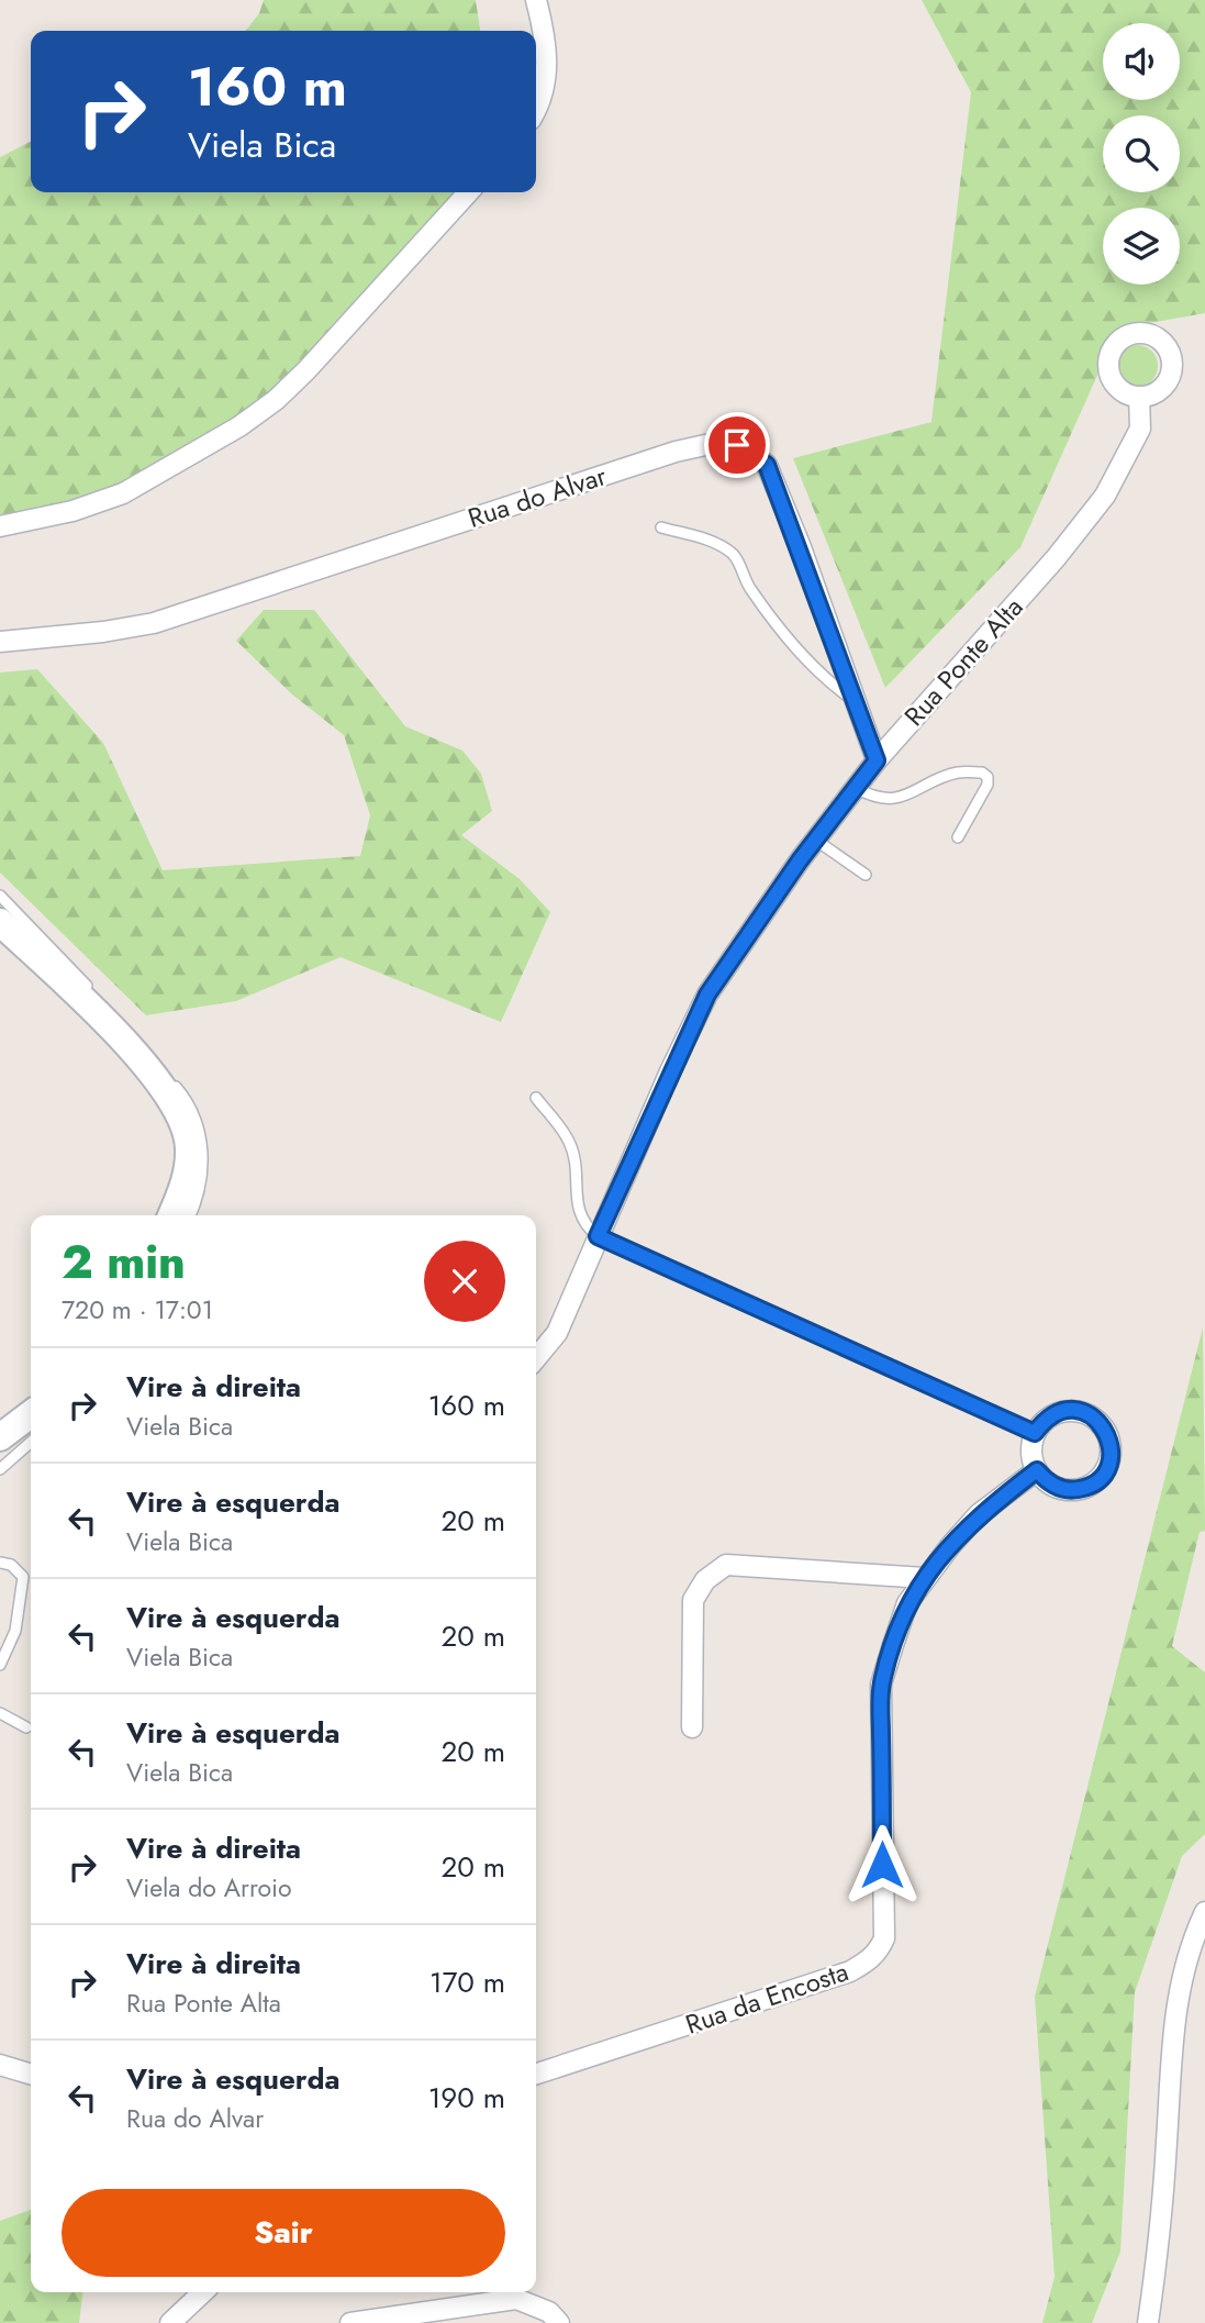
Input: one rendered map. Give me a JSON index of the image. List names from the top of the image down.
{
  "streets": {
    "street": ["Rua do Alvar", "Rua Ponte Alta", "Rua da Encosta"]
  },
  "crossings": [
    ["Rua do Alvar", "Rua Ponte Alta"]
  ],
  "page": {
    "turn": ["160 m", "Viela Bica"],
    "heading": ["2 min", "720 m · 17:01"],
    "list": [
      {
        "name": "Vire à direita",
        "note": "Viela Bica",
        "value": "160 m"
      },
      {
        "name": "Vire à esquerda",
        "note": "Viela Bica",
        "value": "20 m"
      },
      {
        "name": "Vire à esquerda",
        "note": "Viela Bica",
        "value": "20 m"
      },
      {
        "name": "Vire à esquerda",
        "note": "Viela Bica",
        "value": "20 m"
      },
      {
        "name": "Vire à direita",
        "note": "Viela do Arroio",
        "value": "20 m"
      },
      {
        "name": "Vire à direita",
        "note": "Rua Ponte Alta",
        "value": "170 m"
      },
      {
        "name": "Vire à esquerda",
        "note": "Rua do Alvar",
        "value": "190 m"
      }
    ],
    "buttons": "Sair"
  }
}
